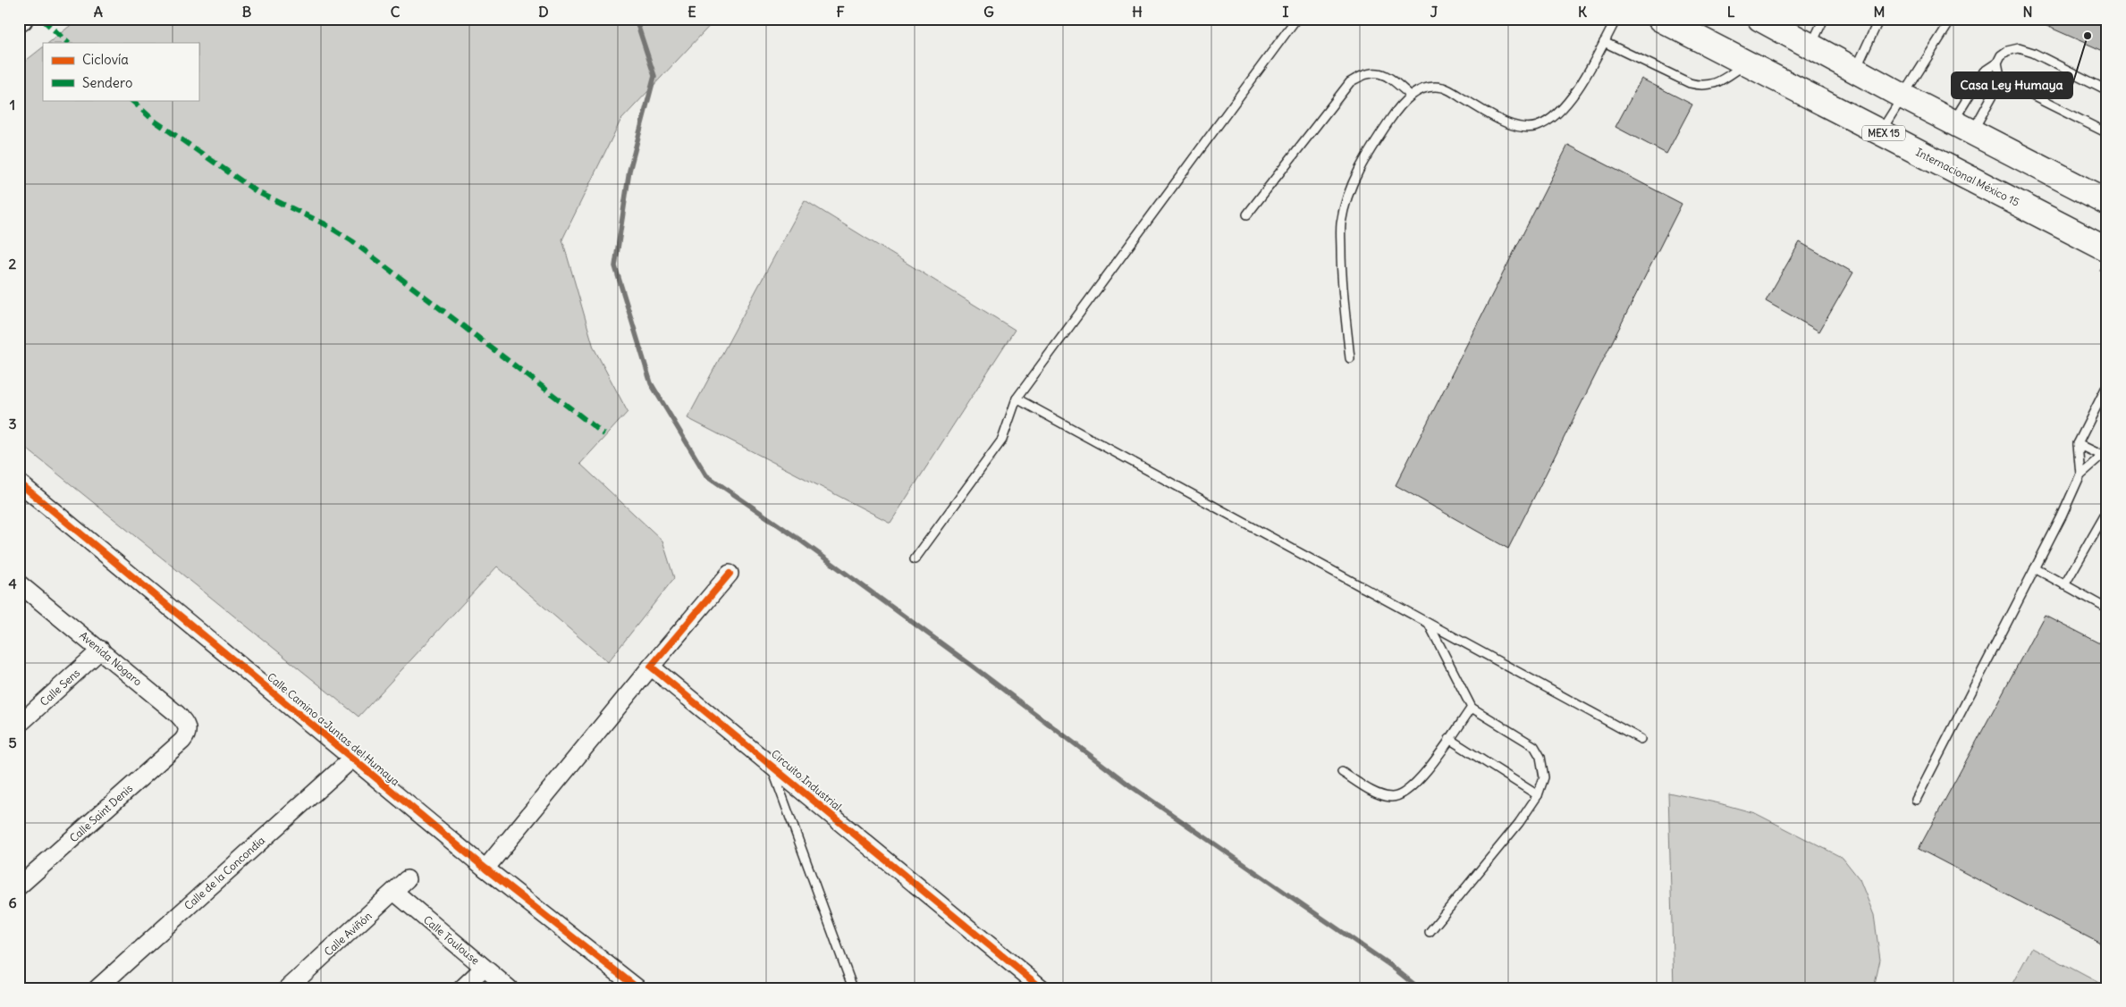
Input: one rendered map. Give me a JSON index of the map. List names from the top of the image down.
{
  "streets": {
    "main road": ["MEX 15", "Internacional México 15"],
    "street": [
      "Avenida Nogaro",
      "Calle Sens",
      "Calle Camino a Juntas del Humaya",
      "Circuito Industrial",
      "Calle Saint Denis",
      "Calle de la Concondia",
      "Calle Aviñón",
      "Calle Toulouse"
    ]
  },
  "crossings": [
    ["Avenida Nogaro", "Calle Sens"],
    ["Avenida Nogaro", "Calle Saint Denis"],
    ["Calle Camino a Juntas del Humaya", "Calle de la Concondia"],
    ["Calle Aviñón", "Calle Toulouse"]
  ],
  "places": ["Casa Ley Humaya"],
  "legend": ["Ciclovía", "Sendero"],
  "grid": {
    "columns": [
      "A",
      "B",
      "C",
      "D",
      "E",
      "F",
      "G",
      "H",
      "I",
      "J",
      "K",
      "L",
      "M",
      "N"
    ],
    "rows": [
      "1",
      "2",
      "3",
      "4",
      "5",
      "6"
    ]
  }
}
